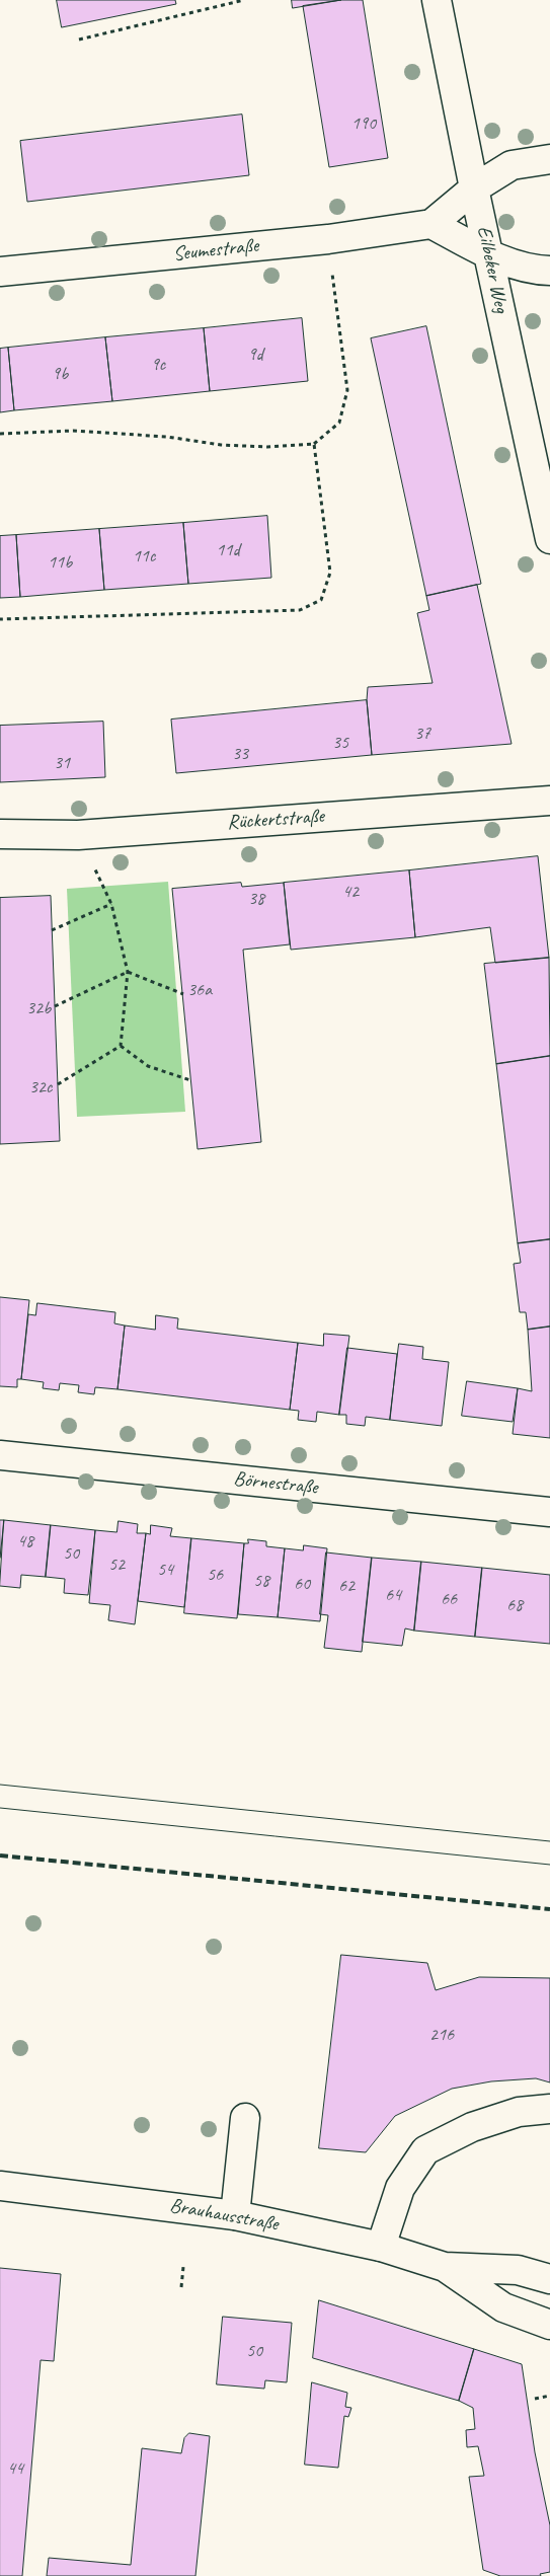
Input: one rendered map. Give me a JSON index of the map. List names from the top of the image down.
{
  "streets": {
    "street": [
      "Seumestraße",
      "Eilbeker Weg",
      "Rückertstraße",
      "Börnestraße",
      "Brauhausstraße"
    ]
  },
  "house_numbers": [
    "190",
    "9d",
    "9c",
    "9b",
    "11d",
    "11c",
    "11b",
    "37",
    "35",
    "33",
    "31",
    "42",
    "38",
    "36a",
    "32b",
    "32c",
    "48",
    "50",
    "52",
    "54",
    "56",
    "58",
    "60",
    "62",
    "64",
    "66",
    "68",
    "216",
    "50",
    "44"
  ]
}
